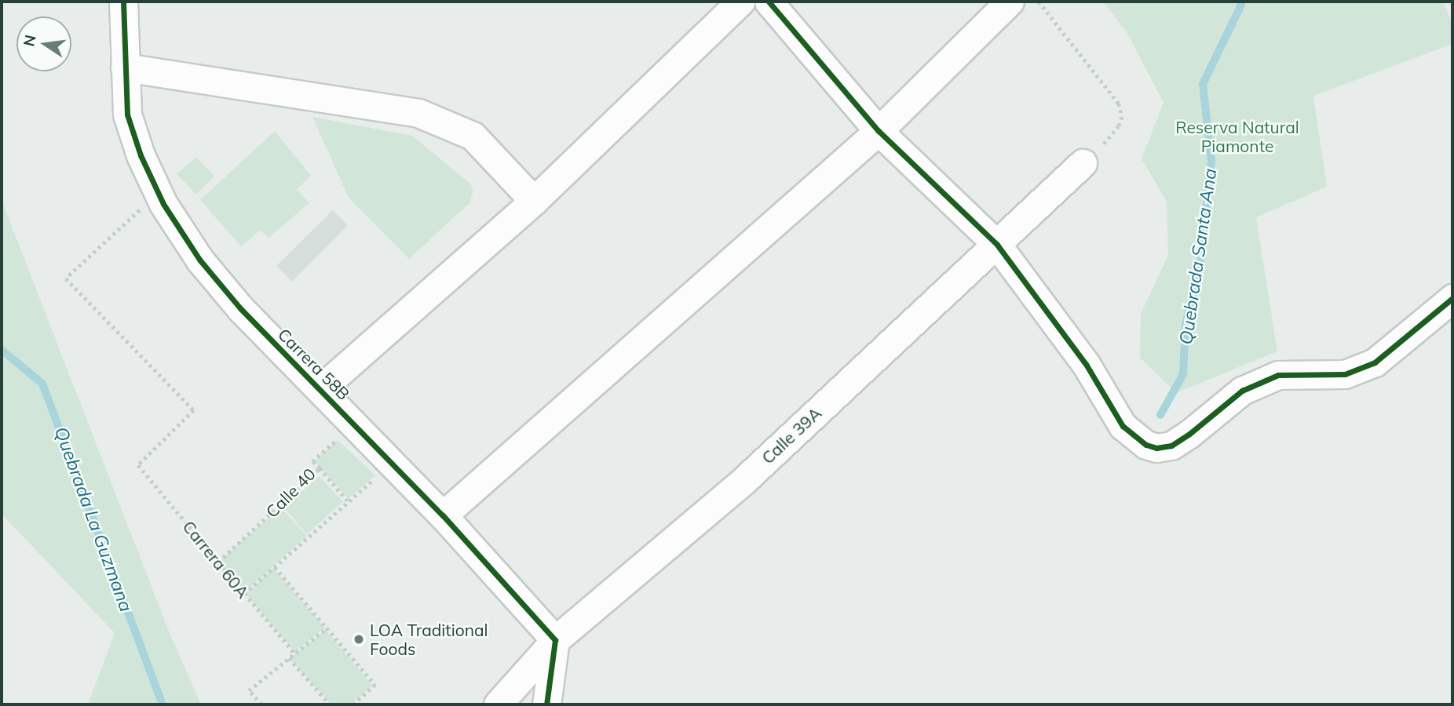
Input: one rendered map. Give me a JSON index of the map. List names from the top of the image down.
{
  "streets": {
    "street": ["Carrera 58B", "Calle 39A"],
    "path": ["Calle 40", "Carrera 60A"]
  },
  "crossings": [
    ["Carrera 58B", "Calle 39A"],
    ["Carrera 58B", "Calle 40"],
    ["Carrera 58B", "Carrera 60A"],
    ["Calle 40", "Carrera 60A"]
  ],
  "water": ["Quebrada Santa Ana", "Quebrada La Guzmana"],
  "parks": ["Reserva Natural Piamonte"],
  "places": ["LOA Traditional Foods"],
  "north": "left"
}
